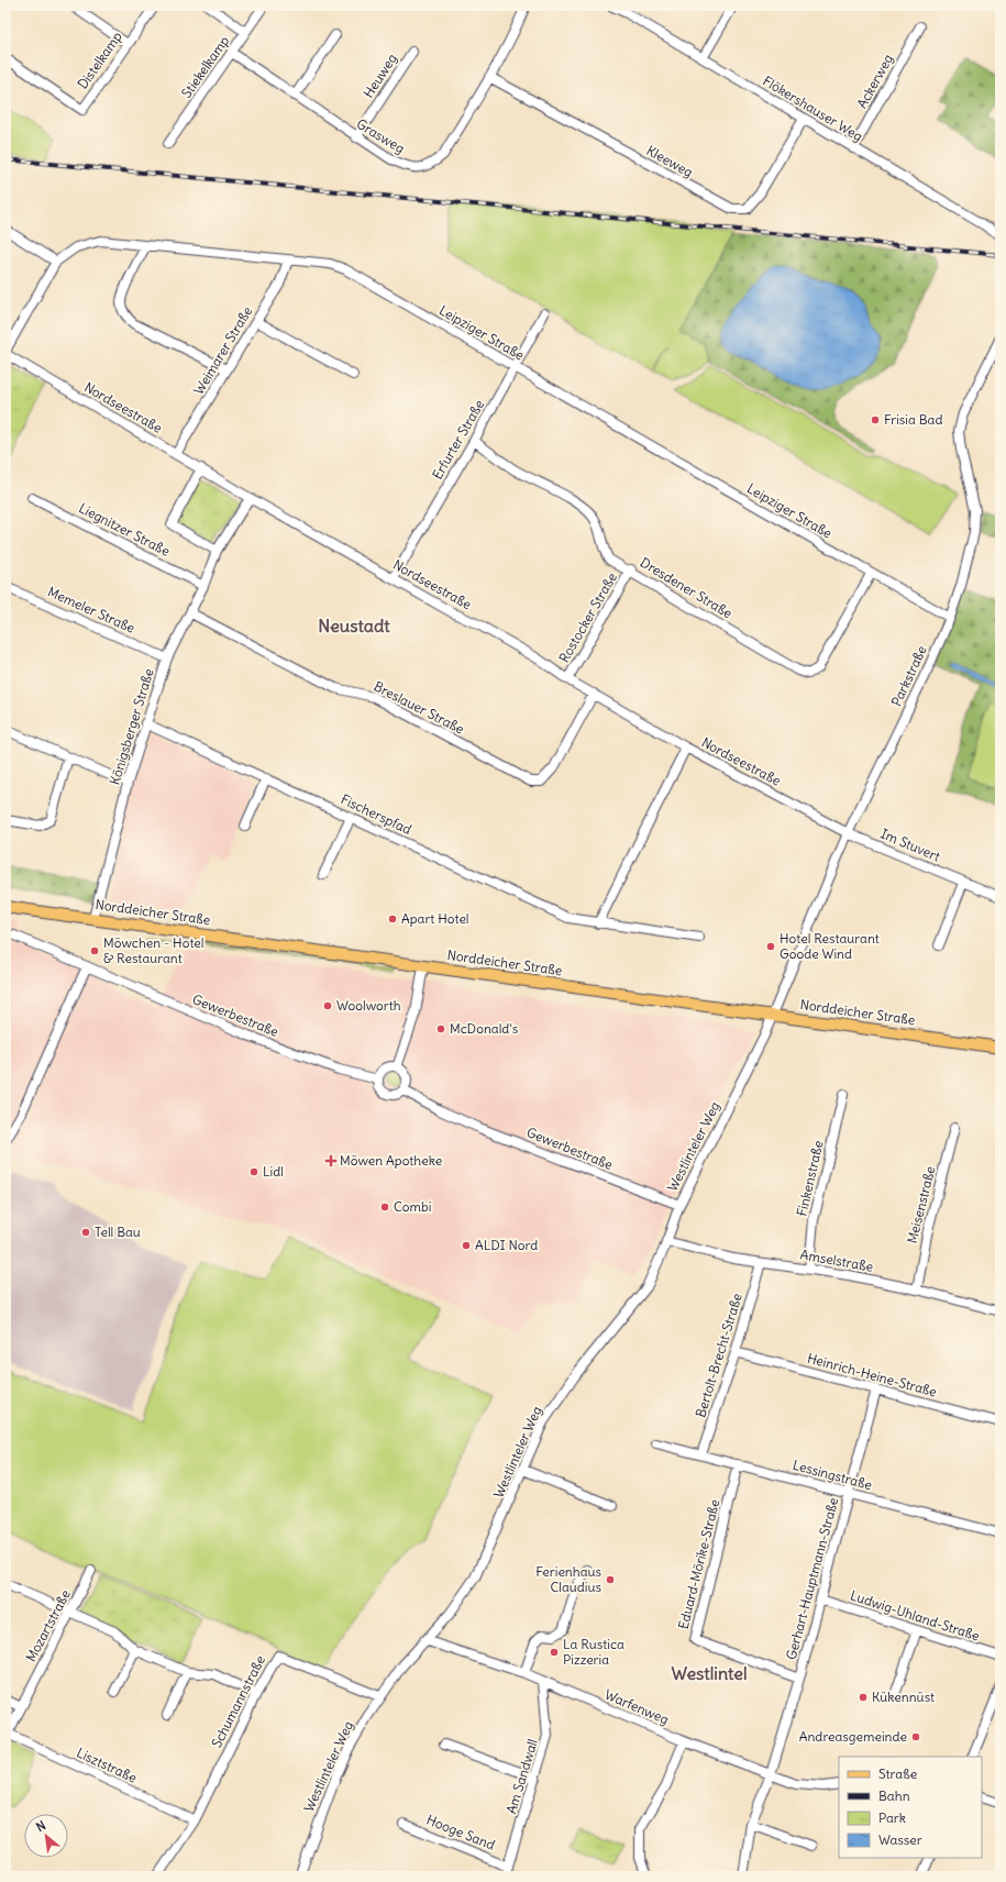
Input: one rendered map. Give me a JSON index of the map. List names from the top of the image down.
{
  "streets": {
    "main road": ["Norddeicher Straße"],
    "street": [
      "Distelkamp",
      "Stiekelkamp",
      "Heuweg",
      "Ackerweg",
      "Flökershauser Weg",
      "Grasweg",
      "Kleeweg",
      "Leipziger Straße",
      "Weimarer Straße",
      "Nordseestraße",
      "Erfurter Straße",
      "Liegnitzer Straße",
      "Dresdener Straße",
      "Memeler Straße",
      "Rostocker Straße",
      "Parkstraße",
      "Breslauer Straße",
      "Königsberger Straße",
      "Fischerspfad",
      "Im Stuvert",
      "Gewerbestraße",
      "Westlinteler Weg",
      "Finkenstraße",
      "Meisenstraße",
      "Amselstraße",
      "Bertolt-Brecht-Straße",
      "Heinrich-Heine-Straße",
      "Lessingstraße",
      "Eduard-Mörike-Straße",
      "Gerhart-Hauptmann-Straße",
      "Ludwig-Uhland-Straße",
      "Mozartstraße",
      "Schumannstraße",
      "Warfenweg",
      "Lisztstraße",
      "Am Sandwall",
      "Hooge Sand"
    ]
  },
  "crossings": [
    ["Stiekelkamp", "Grasweg"],
    ["Heuweg", "Grasweg"],
    ["Ackerweg", "Flökershauser Weg"],
    ["Flökershauser Weg", "Kleeweg"],
    ["Grasweg", "Kleeweg"],
    ["Leipziger Straße", "Weimarer Straße"],
    ["Leipziger Straße", "Erfurter Straße"],
    ["Leipziger Straße", "Dresdener Straße"],
    ["Leipziger Straße", "Parkstraße"],
    ["Weimarer Straße", "Nordseestraße"],
    ["Nordseestraße", "Erfurter Straße"],
    ["Nordseestraße", "Rostocker Straße"],
    ["Nordseestraße", "Parkstraße"],
    ["Nordseestraße", "Breslauer Straße"],
    ["Nordseestraße", "Königsberger Straße"],
    ["Nordseestraße", "Im Stuvert"],
    ["Erfurter Straße", "Dresdener Straße"],
    ["Liegnitzer Straße", "Königsberger Straße"],
    ["Dresdener Straße", "Rostocker Straße"],
    ["Memeler Straße", "Königsberger Straße"],
    ["Parkstraße", "Im Stuvert"],
    ["Parkstraße", "Norddeicher Straße"],
    ["Parkstraße", "Westlinteler Weg"],
    ["Breslauer Straße", "Königsberger Straße"],
    ["Königsberger Straße", "Fischerspfad"],
    ["Königsberger Straße", "Norddeicher Straße"],
    ["Norddeicher Straße", "Westlinteler Weg"],
    ["Gewerbestraße", "Westlinteler Weg"],
    ["Westlinteler Weg", "Amselstraße"],
    ["Westlinteler Weg", "Schumannstraße"],
    ["Westlinteler Weg", "Warfenweg"],
    ["Finkenstraße", "Amselstraße"],
    ["Meisenstraße", "Amselstraße"],
    ["Amselstraße", "Bertolt-Brecht-Straße"],
    ["Bertolt-Brecht-Straße", "Heinrich-Heine-Straße"],
    ["Bertolt-Brecht-Straße", "Lessingstraße"],
    ["Heinrich-Heine-Straße", "Gerhart-Hauptmann-Straße"],
    ["Lessingstraße", "Eduard-Mörike-Straße"],
    ["Lessingstraße", "Gerhart-Hauptmann-Straße"],
    ["Eduard-Mörike-Straße", "Gerhart-Hauptmann-Straße"],
    ["Gerhart-Hauptmann-Straße", "Ludwig-Uhland-Straße"],
    ["Gerhart-Hauptmann-Straße", "Warfenweg"],
    ["Mozartstraße", "Lisztstraße"],
    ["Schumannstraße", "Lisztstraße"],
    ["Warfenweg", "Am Sandwall"],
    ["Am Sandwall", "Hooge Sand"]
  ],
  "districts": ["Neustadt", "Westlintel"],
  "places": {
    "other": [
      "Frisia Bad",
      "Apart Hotel",
      "Hotel Restaurant Goode Wind",
      "Möwchen - Hotel & Restaurant",
      "Woolworth",
      "McDonald's",
      "Lidl",
      "Combi",
      "Tell Bau",
      "ALDI Nord",
      "Ferienhaus Claudius",
      "La Rustica Pizzeria",
      "Kükennüst",
      "Andreasgemeinde"
    ],
    "health": ["Möwen Apotheke"]
  },
  "legend": [
    "Straße",
    "Bahn",
    "Park",
    "Wasser"
  ],
  "north": "top left"
}
